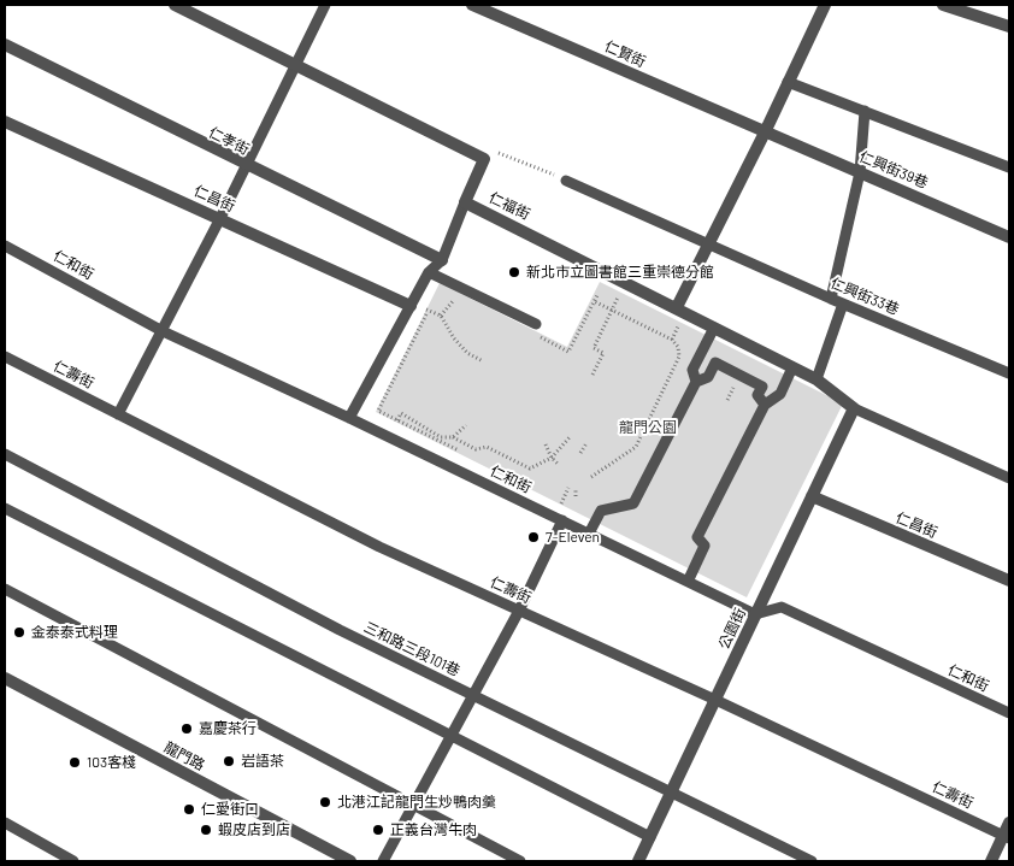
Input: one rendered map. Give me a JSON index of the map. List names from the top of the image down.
{
  "streets": {
    "street": [
      "仁賢街",
      "仁孝街",
      "仁興街39巷",
      "仁昌街",
      "仁福街",
      "公園街",
      "龍門路"
    ],
    "lane": [
      "仁和街",
      "仁興街33巷",
      "仁壽街",
      "三和路三段101巷"
    ]
  },
  "crossings": [
    ["仁賢街", "仁興街39巷"],
    ["仁昌街", "公園街"],
    ["仁福街", "公園街"],
    ["仁和街", "公園街"],
    ["仁壽街", "公園街"],
    ["公園街", "三和路三段101巷"]
  ],
  "parks": ["龍門公園"],
  "places": [
    "新北市立圖書館三重崇德分館",
    "7-Eleven",
    "金泰泰式料理",
    "嘉慶茶行",
    "岩語茶",
    "103客棧",
    "北港江記龍門生炒鴨肉羹",
    "仁愛街口",
    "蝦皮店到店",
    "正義台灣牛肉"
  ]
}
